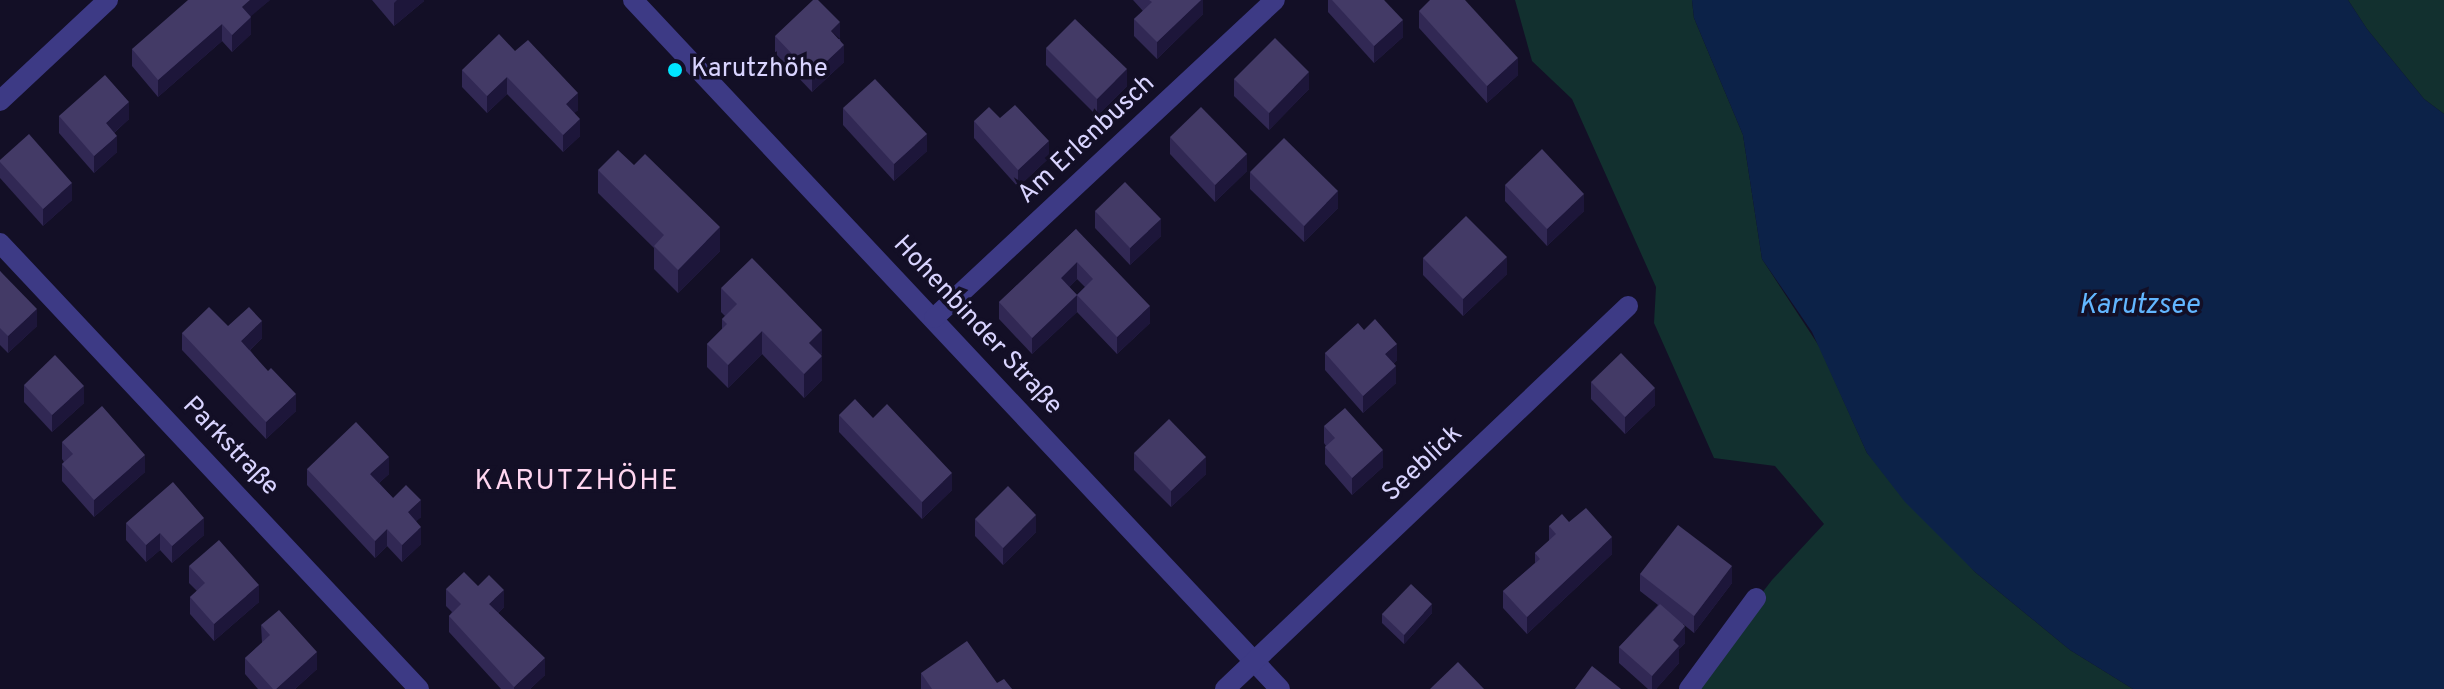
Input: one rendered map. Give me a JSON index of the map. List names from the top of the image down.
{
  "streets": {
    "street": [
      "Am Erlenbusch",
      "Hohenbinder Straße",
      "Parkstraße",
      "Seeblick"
    ]
  },
  "crossings": [
    ["Am Erlenbusch", "Hohenbinder Straße"],
    ["Hohenbinder Straße", "Seeblick"]
  ],
  "districts": ["KARUTZHÖHE"],
  "water": ["Karutzsee"],
  "places": ["Karutzhöhe"]
}
